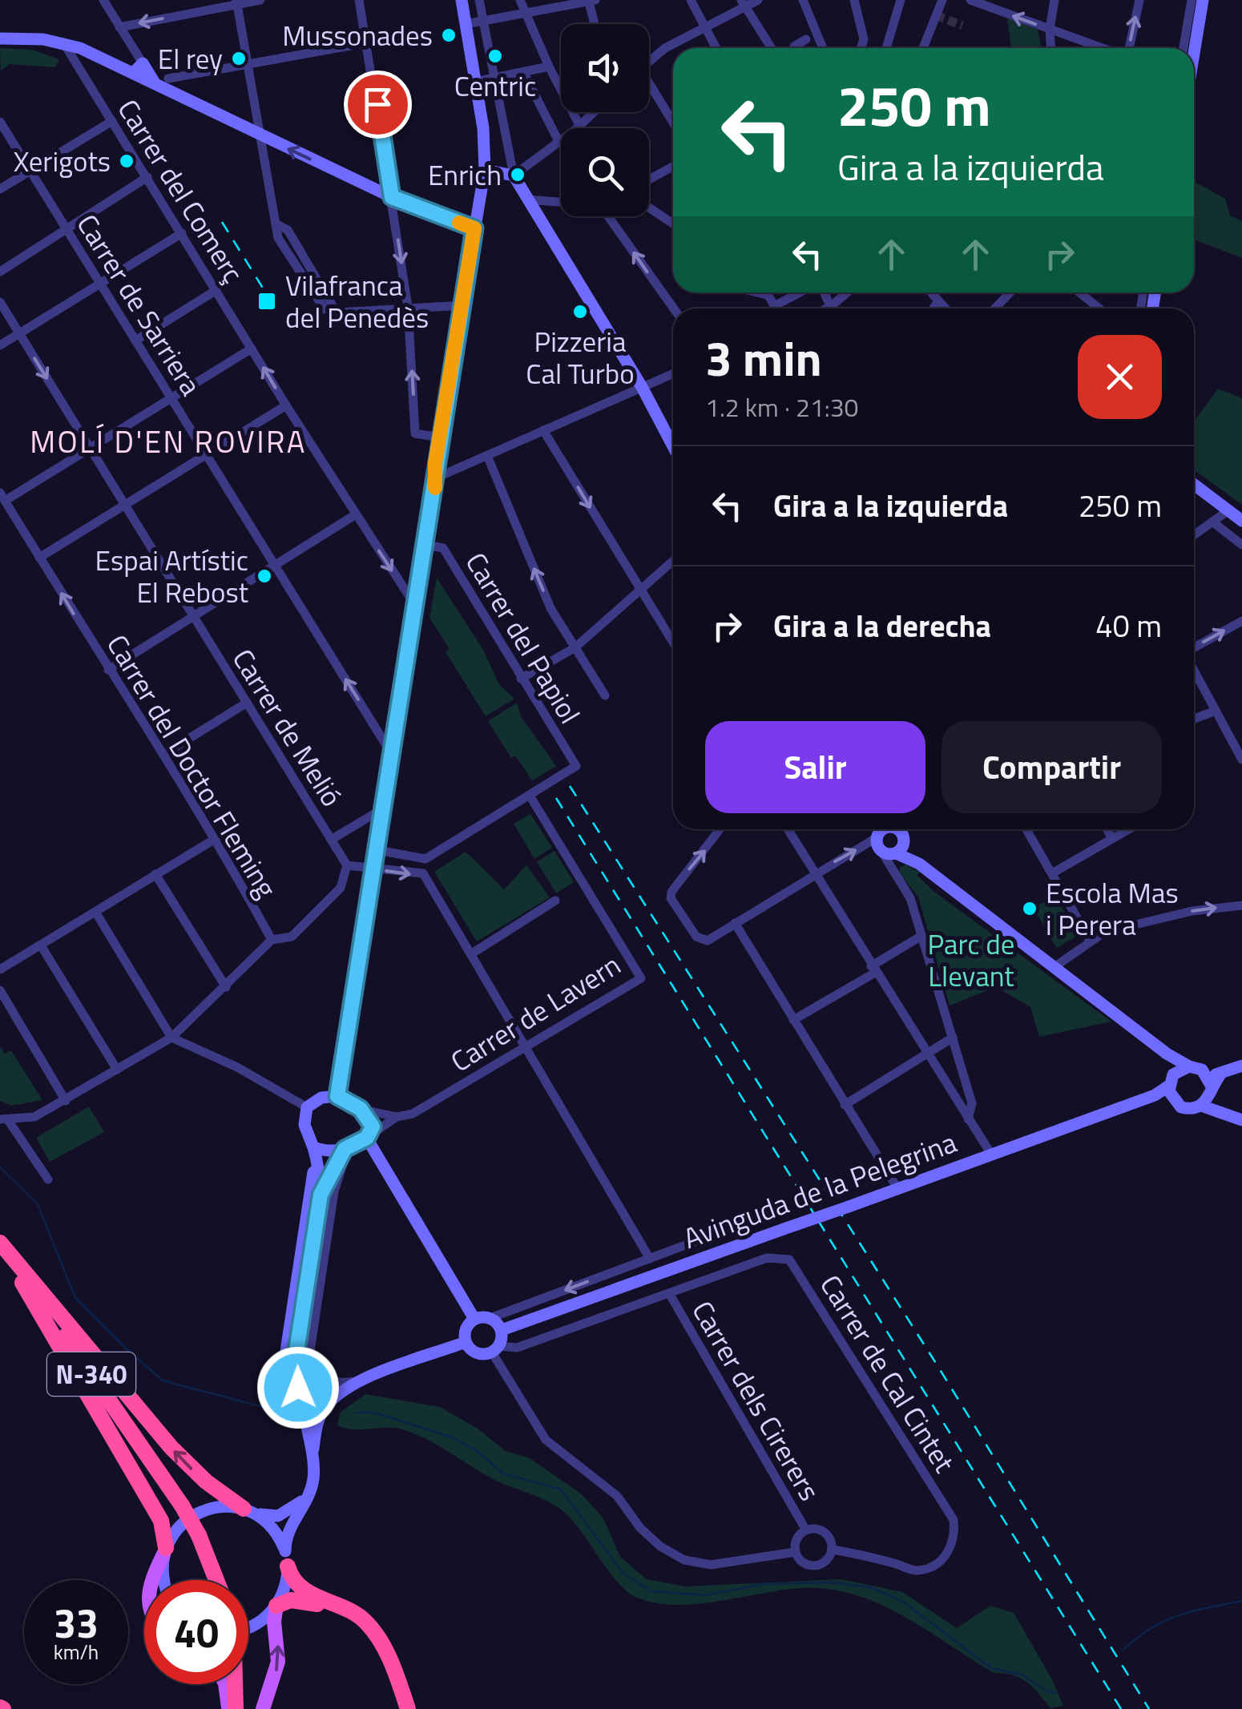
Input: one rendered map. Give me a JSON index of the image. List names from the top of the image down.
{
  "streets": {
    "highway": ["N-340"],
    "street": [
      "Carrer del Comerç",
      "Carrer de Sarriera",
      "Carrer del Papiol",
      "Carrer de Melió",
      "Carrer del Doctor Fleming",
      "Carrer de Lavern",
      "Avinguda de la Pelegrina",
      "Carrer de Cal Cintet",
      "Carrer dels Cirerers"
    ]
  },
  "crossings": [
    ["Carrer del Papiol", "Carrer de Lavern"],
    ["Avinguda de la Pelegrina", "Carrer de Cal Cintet"],
    ["Avinguda de la Pelegrina", "Carrer dels Cirerers"],
    ["Carrer de Cal Cintet", "Carrer dels Cirerers"]
  ],
  "districts": ["MOLÍ D'EN ROVIRA"],
  "parks": ["Parc de Llevant"],
  "places": {
    "other": [
      "Mussonades",
      "Centric",
      "El rey",
      "Xerigots",
      "Enrich",
      "Pizzeria Cal Turbo",
      "Espai Artístic El Rebost",
      "Escola Mas i Perera"
    ],
    "transit": ["Vilafranca del Penedès"]
  },
  "page": {
    "turn": ["250 m", "Gira a la izquierda"],
    "heading": ["3 min", "1.2 km · 21:30"],
    "list": [
      {
        "name": "Gira a la izquierda",
        "value": "250 m"
      },
      {
        "name": "Gira a la derecha",
        "value": "40 m"
      }
    ],
    "buttons": ["Salir", "Compartir"],
    "speed": "33 km/h",
    "limit": "40"
  }
}
